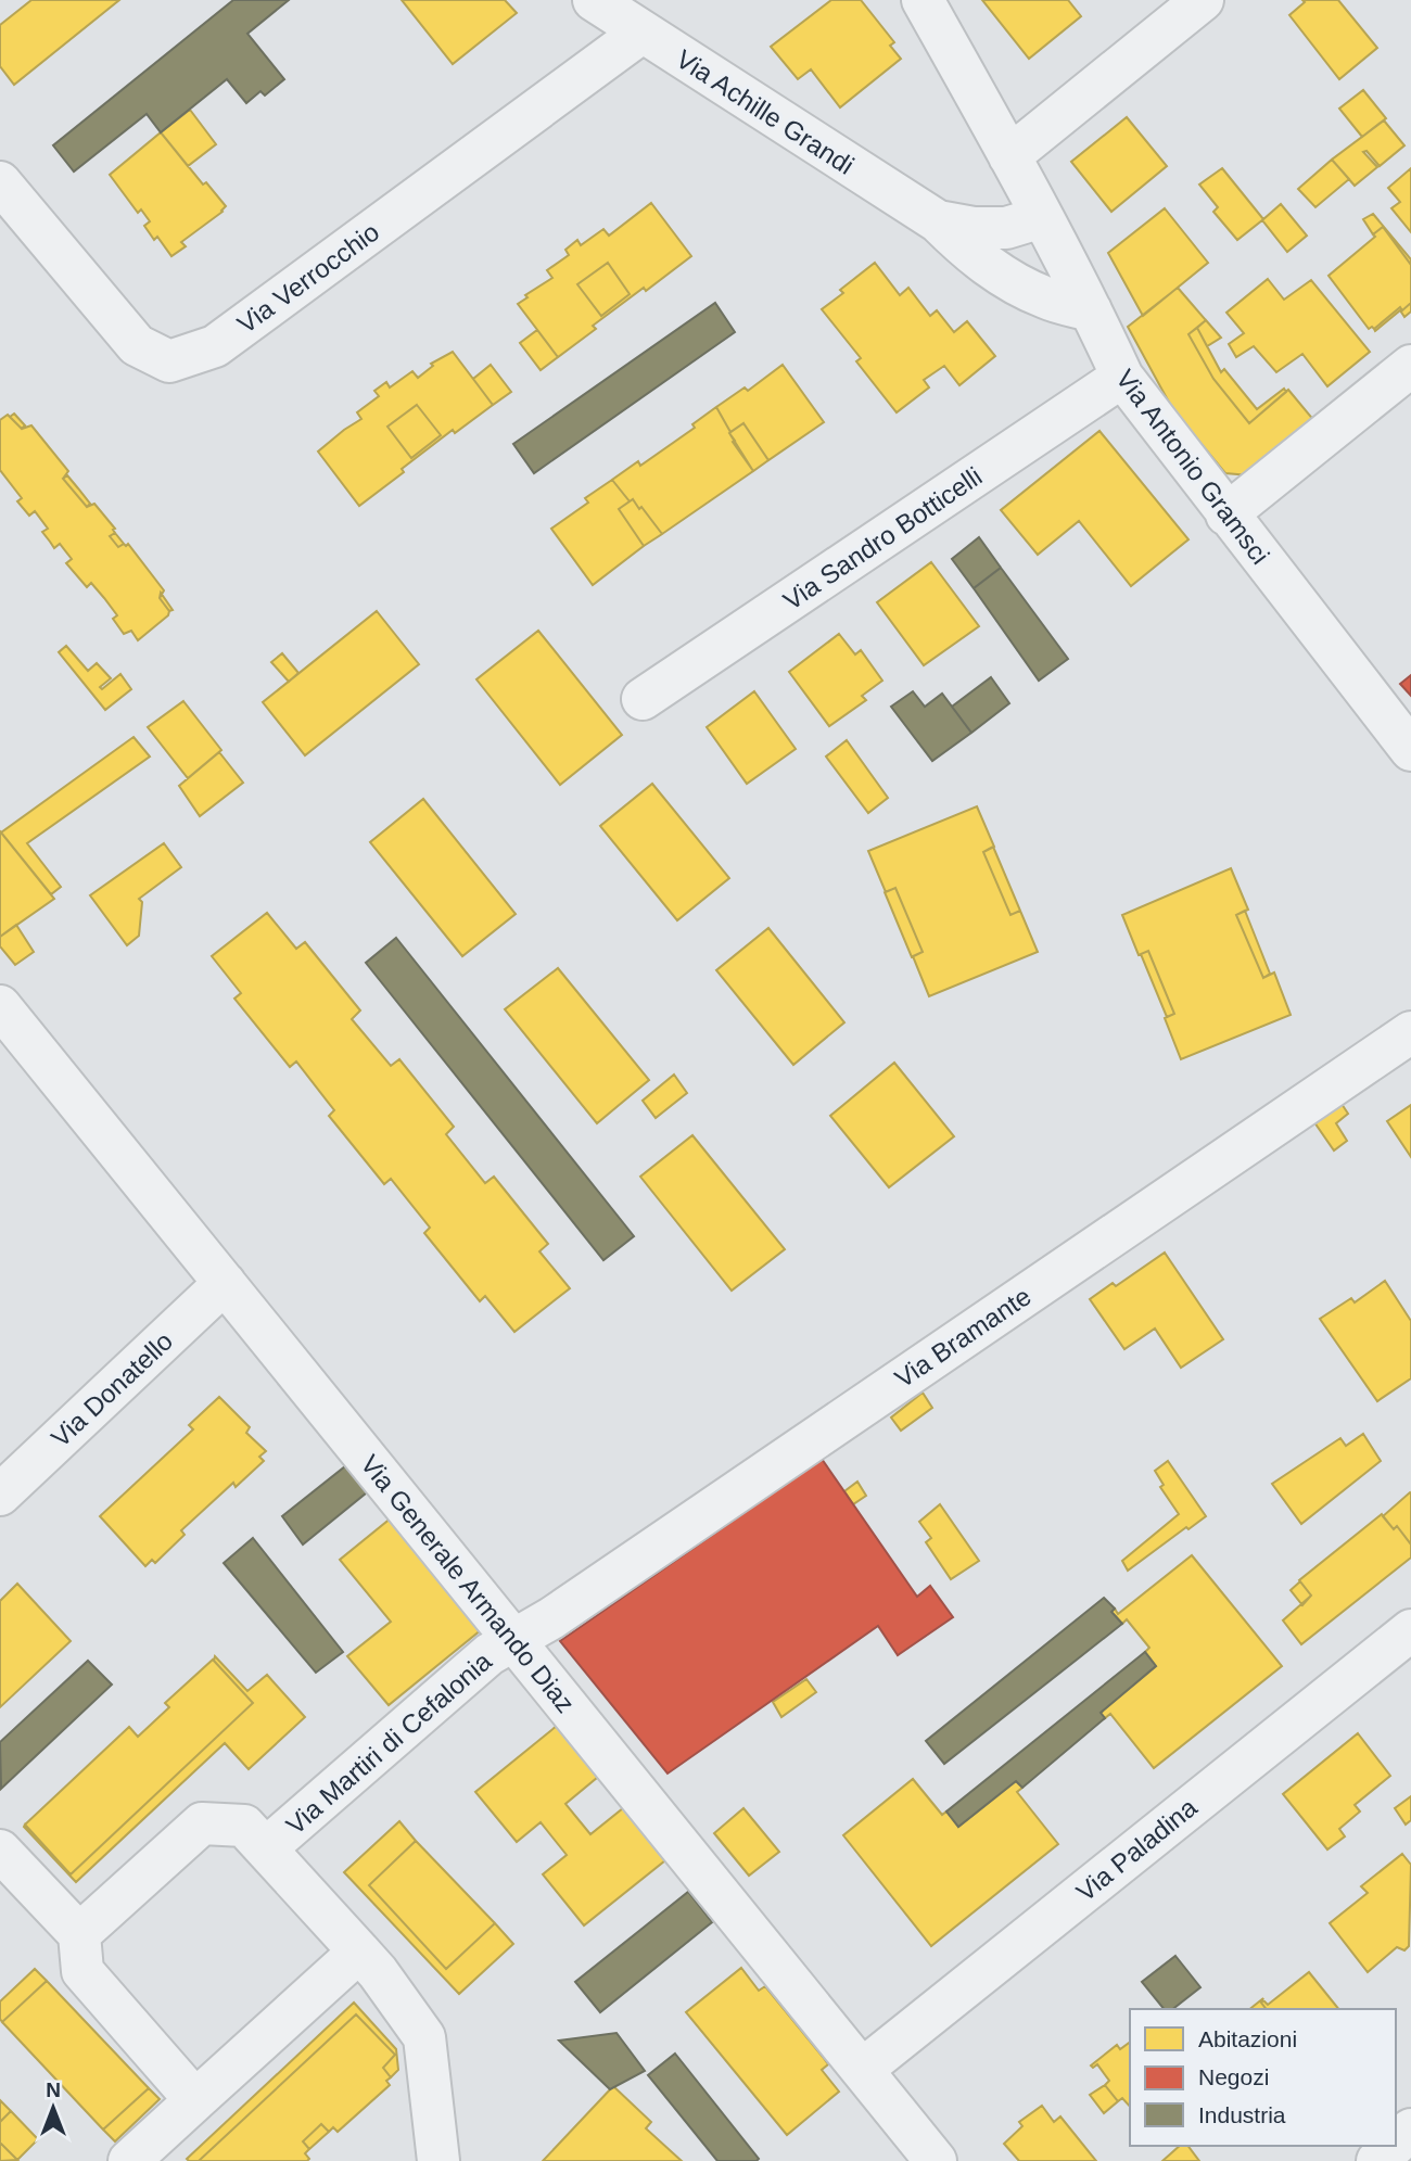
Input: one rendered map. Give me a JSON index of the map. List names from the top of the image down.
{
  "streets": {
    "street": [
      "Via Achille Grandi",
      "Via Verrocchio",
      "Via Antonio Gramsci",
      "Via Sandro Botticelli",
      "Via Bramante",
      "Via Donatello",
      "Via Generale Armando Diaz",
      "Via Martiri di Cefalonia",
      "Via Paladina"
    ]
  },
  "crossings": [
    ["Via Achille Grandi", "Via Verrocchio"],
    ["Via Achille Grandi", "Via Antonio Gramsci"],
    ["Via Antonio Gramsci", "Via Sandro Botticelli"],
    ["Via Bramante", "Via Generale Armando Diaz"],
    ["Via Bramante", "Via Martiri di Cefalonia"],
    ["Via Donatello", "Via Generale Armando Diaz"],
    ["Via Generale Armando Diaz", "Via Martiri di Cefalonia"],
    ["Via Generale Armando Diaz", "Via Paladina"]
  ],
  "legend": ["Abitazioni", "Negozi", "Industria"],
  "north": "top"
}
